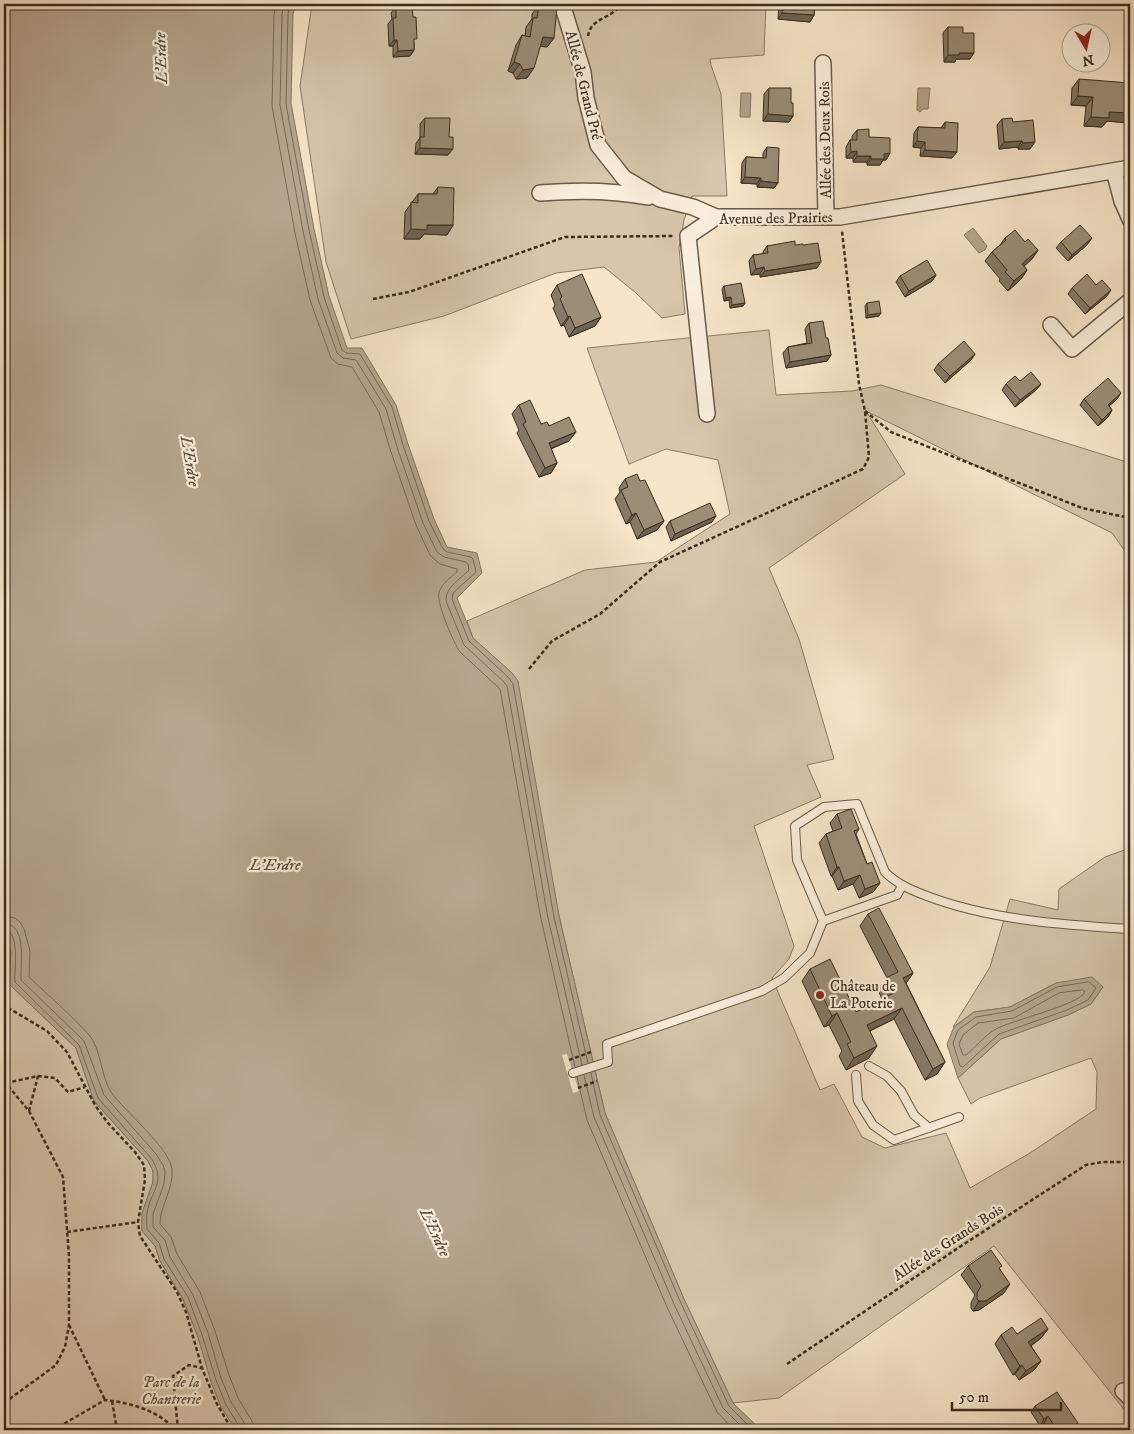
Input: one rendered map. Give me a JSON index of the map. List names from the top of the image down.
{
  "streets": {
    "street": ["Allée de Grand Pré", "Allée des Deux Rois", "Avenue des Prairies"],
    "path": ["Allée des Grands Bois"]
  },
  "crossings": [
    ["Allée de Grand Pré", "Avenue des Prairies"],
    ["Allée des Deux Rois", "Avenue des Prairies"]
  ],
  "water": ["L'Erdre"],
  "parks": ["Parc de la Chantrerie"],
  "places": ["Château de La Poterie"],
  "scale_bar": "50 m",
  "north": "bottom"
}
